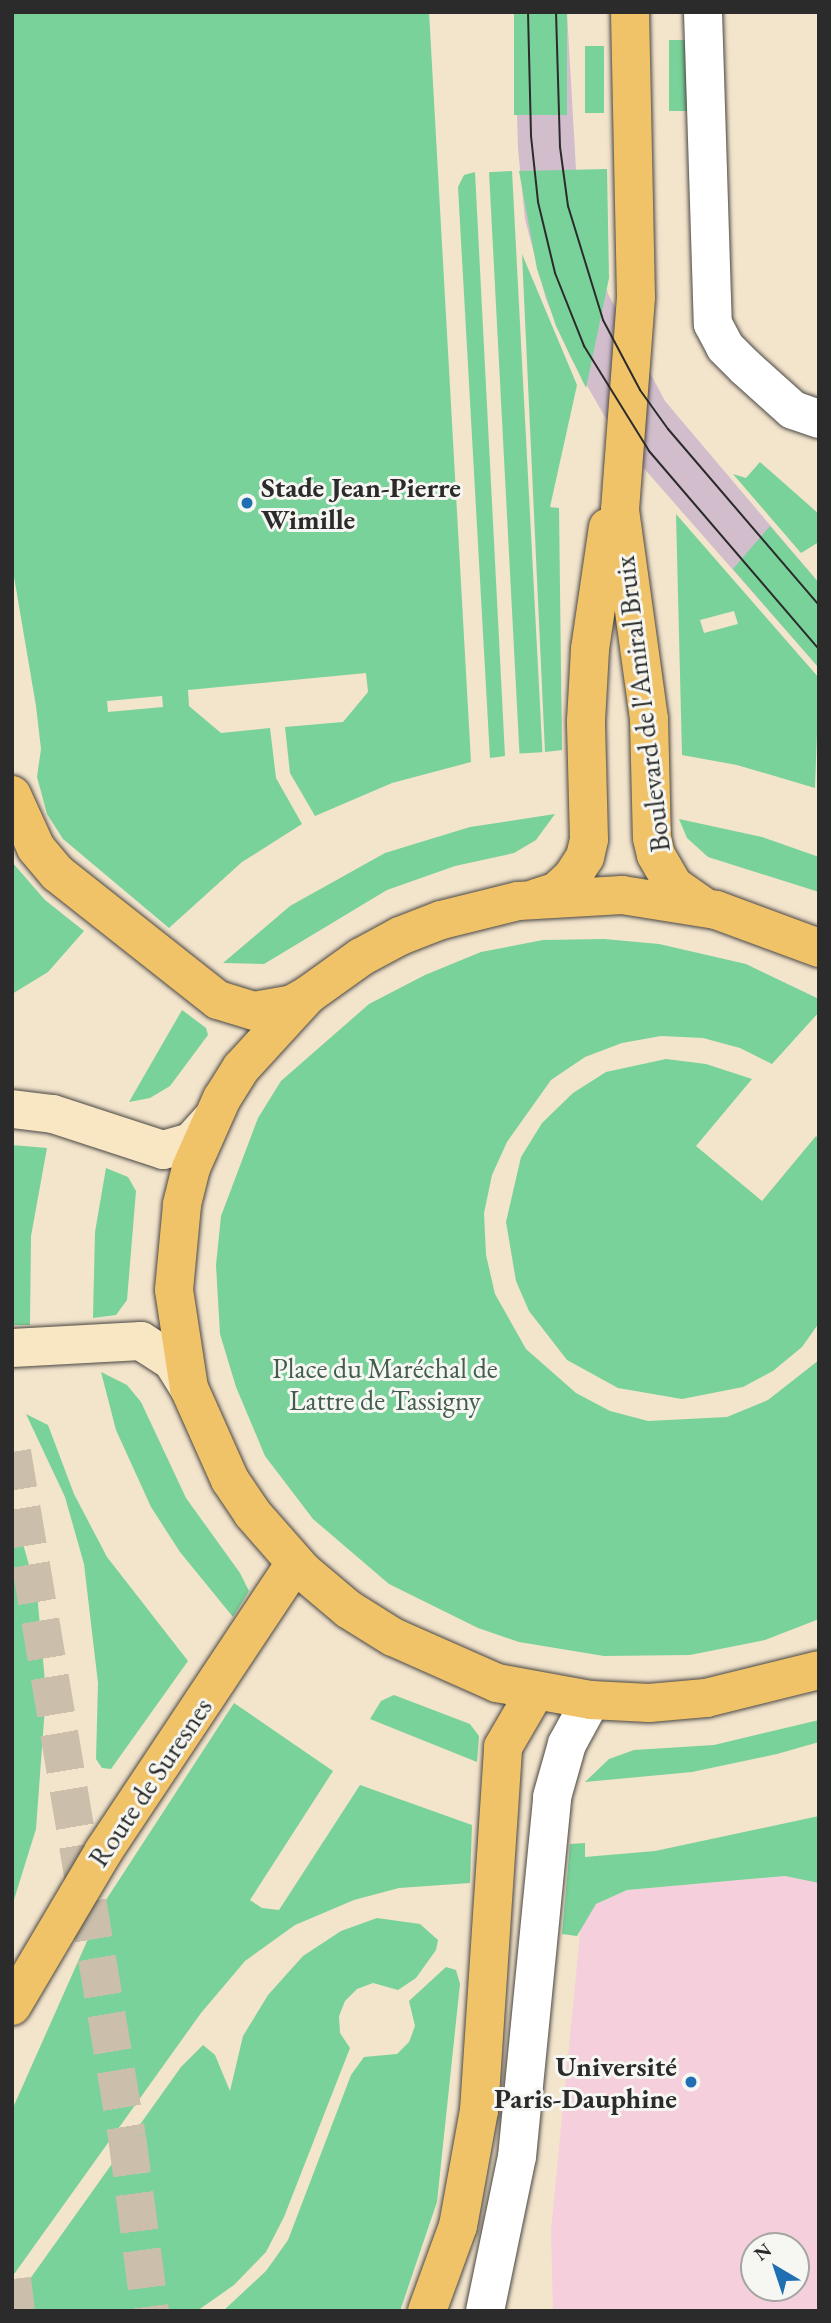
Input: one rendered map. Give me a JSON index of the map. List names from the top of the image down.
{
  "streets": {
    "main road": ["Boulevard de l'Amiral Bruix", "Route de Suresnes"]
  },
  "parks": ["Place du Maréchal de Lattre de Tassigny"],
  "places": ["Stade Jean-Pierre Wimille", "Université Paris-Dauphine"],
  "north": "top left"
}
